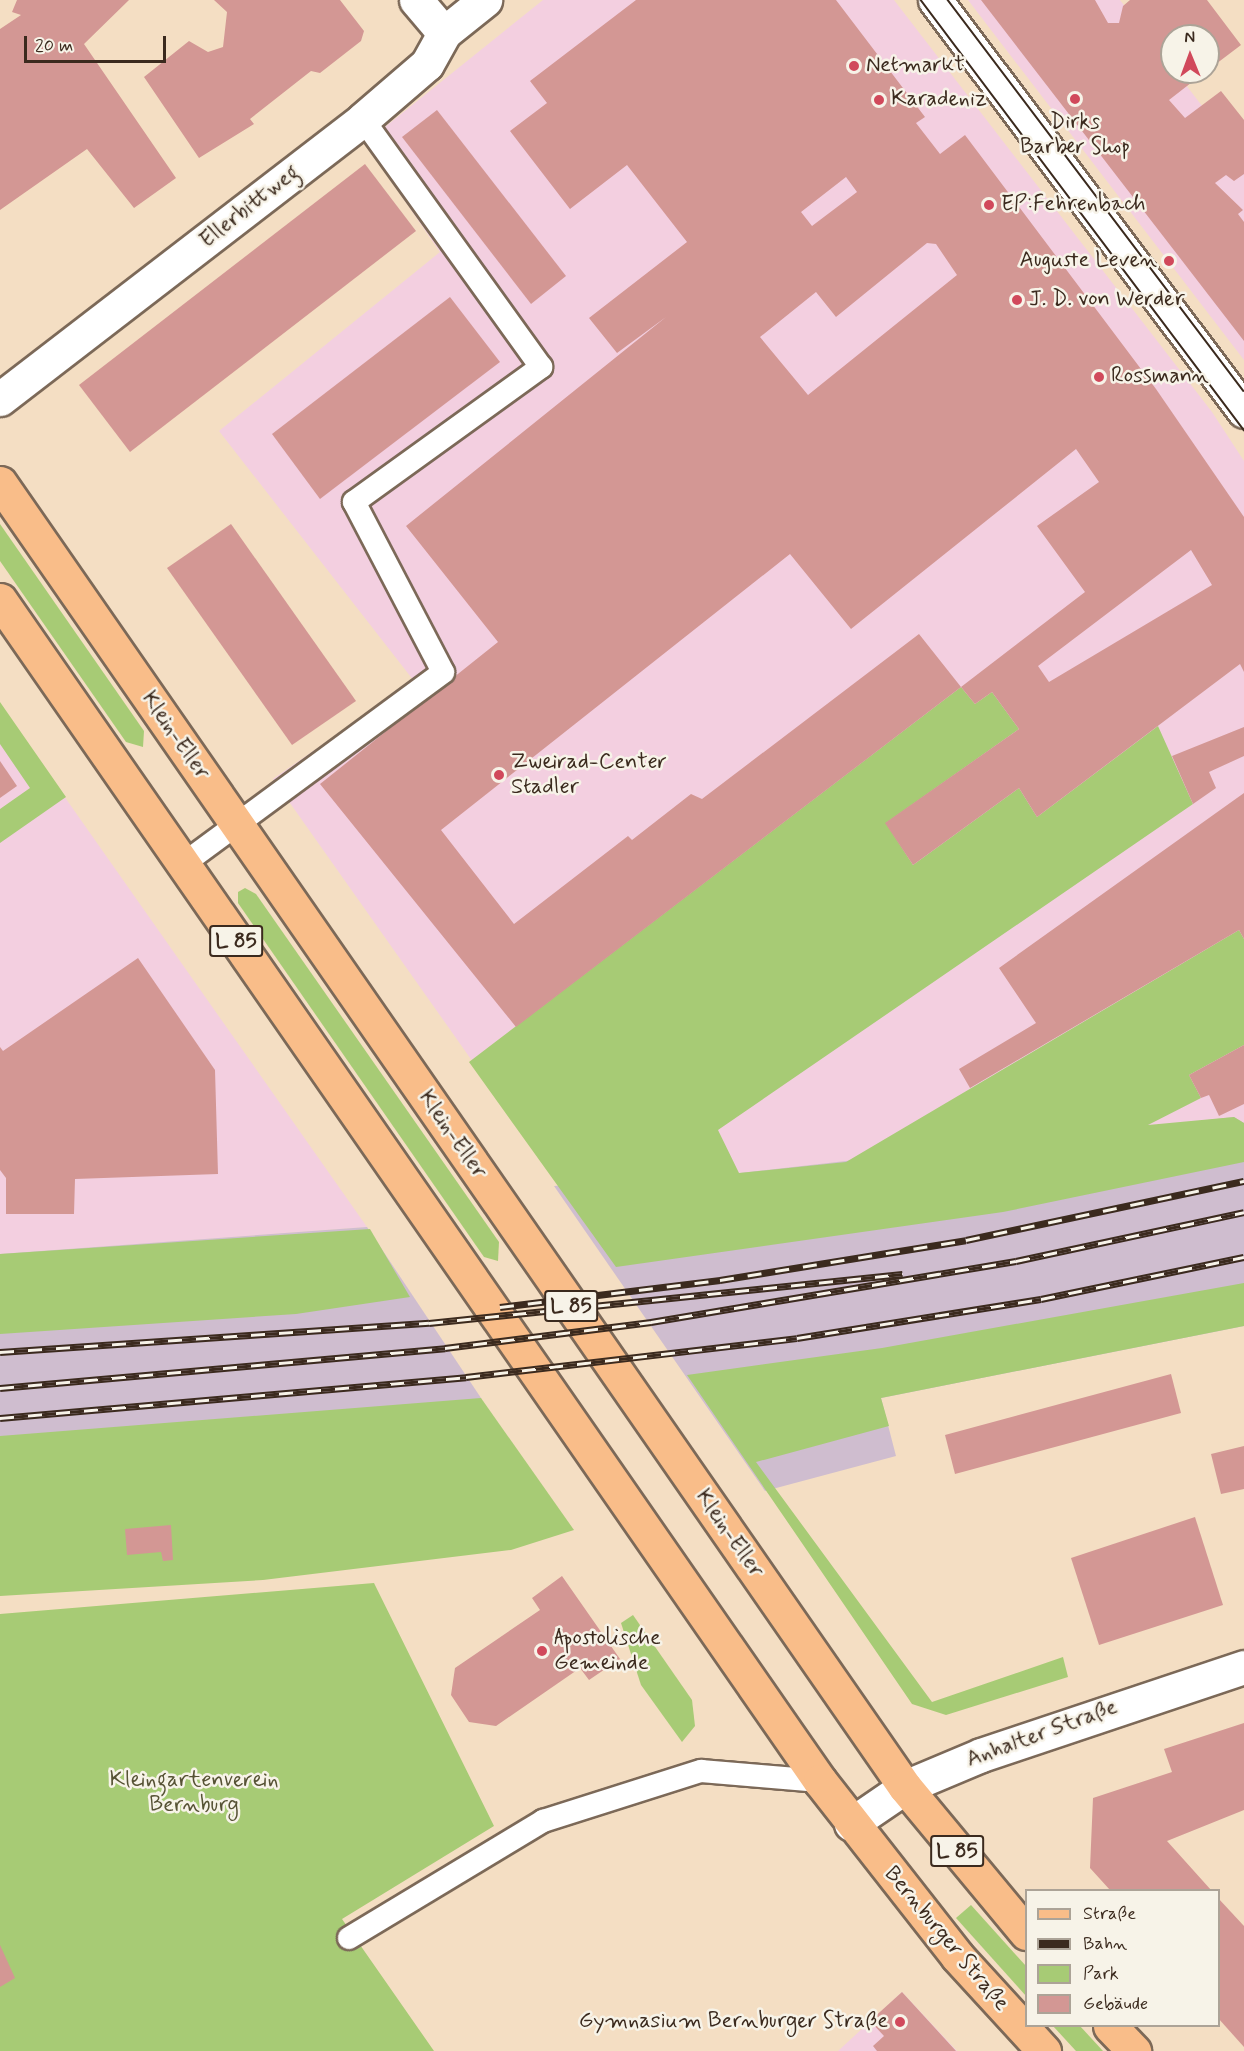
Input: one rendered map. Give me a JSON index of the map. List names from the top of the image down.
{
  "streets": {
    "main road": ["Klein-Eller", "L 85", "Bernburger Straße"],
    "street": ["Ellerbittweg", "Anhalter Straße"]
  },
  "crossings": [
    ["Klein-Eller", "L 85"],
    ["Klein-Eller", "Anhalter Straße"],
    ["L 85", "Anhalter Straße"],
    ["L 85", "Bernburger Straße"],
    ["Anhalter Straße", "Bernburger Straße"]
  ],
  "parks": ["Kleingartenverein Bernburg"],
  "places": [
    "Netmarkt",
    "Dirks Barber Shop",
    "Karadeniz",
    "EP:Fehrenbach",
    "Auguste Leven",
    "J. D. von Werder",
    "Rossmann",
    "Zweirad-Center Stadler",
    "Apostolische Gemeinde",
    "Gymnasium Bernburger Straße"
  ],
  "legend": [
    "Straße",
    "Bahn",
    "Park",
    "Gebäude"
  ],
  "scale_bar": "20 m",
  "north": "top"
}
